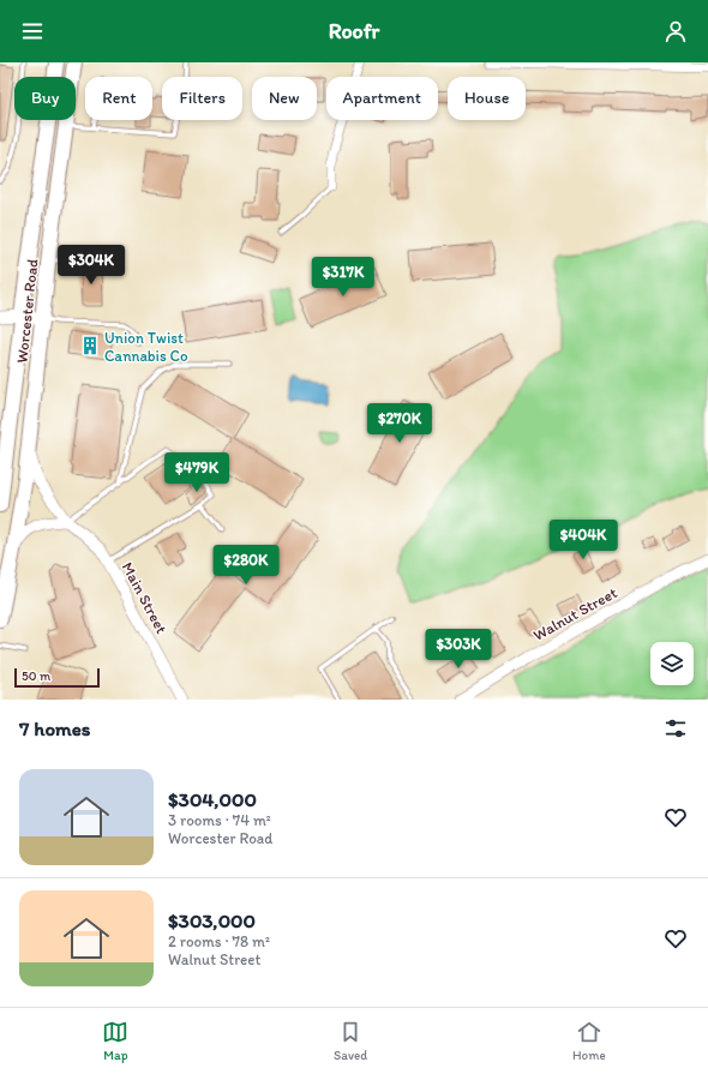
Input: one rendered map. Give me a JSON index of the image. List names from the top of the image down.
{
  "streets": {
    "highway": ["Worcester Road"],
    "street": ["Main Street", "Walnut Street"]
  },
  "crossings": [
    ["Worcester Road", "Main Street"]
  ],
  "places": {
    "building": ["Union Twist Cannabis Co"]
  },
  "scale_bar": "50 m",
  "page": {
    "header": "Roofr",
    "chip": [
      "Buy",
      "Rent",
      "Filters",
      "New",
      "Apartment",
      "House"
    ],
    "price": [
      "$304K",
      "$317K",
      "$270K",
      "$479K",
      "$404K",
      "$280K",
      "$303K"
    ],
    "scale": "50 m",
    "heading": "7 homes",
    "list": [
      {
        "name": "$304,000",
        "note": "3 rooms · 74 m² · Worcester Road"
      },
      {
        "name": "$303,000",
        "note": "2 rooms · 78 m² · Walnut Street"
      }
    ],
    "tabs": ["Map", "Saved", "Home"]
  }
}
